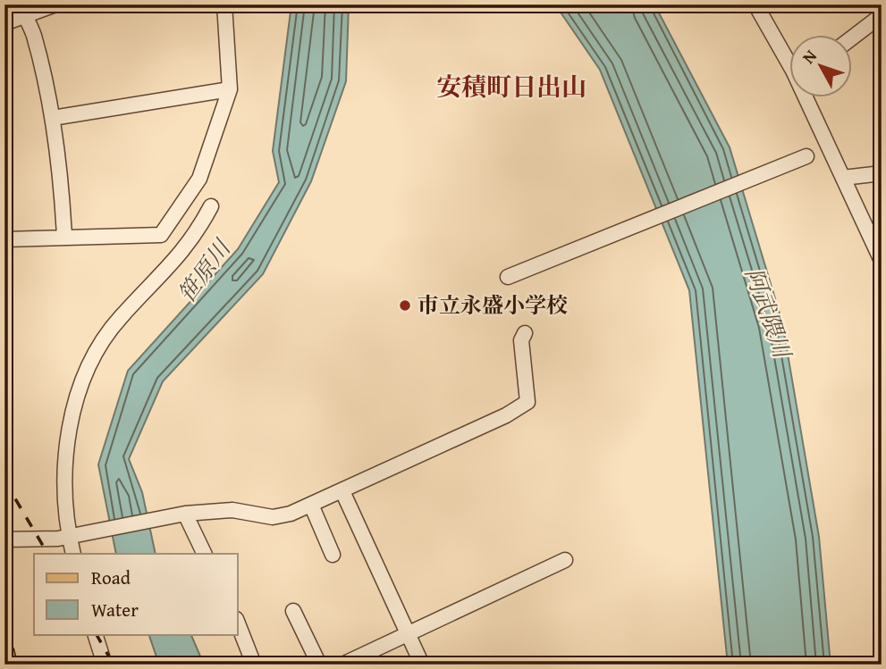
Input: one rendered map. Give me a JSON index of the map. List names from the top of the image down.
{
  "districts": ["安積町日出山"],
  "water": ["笹原川", "阿武隈川"],
  "places": ["市立永盛小学校"],
  "legend": ["Road", "Water"],
  "north": "top left"
}
